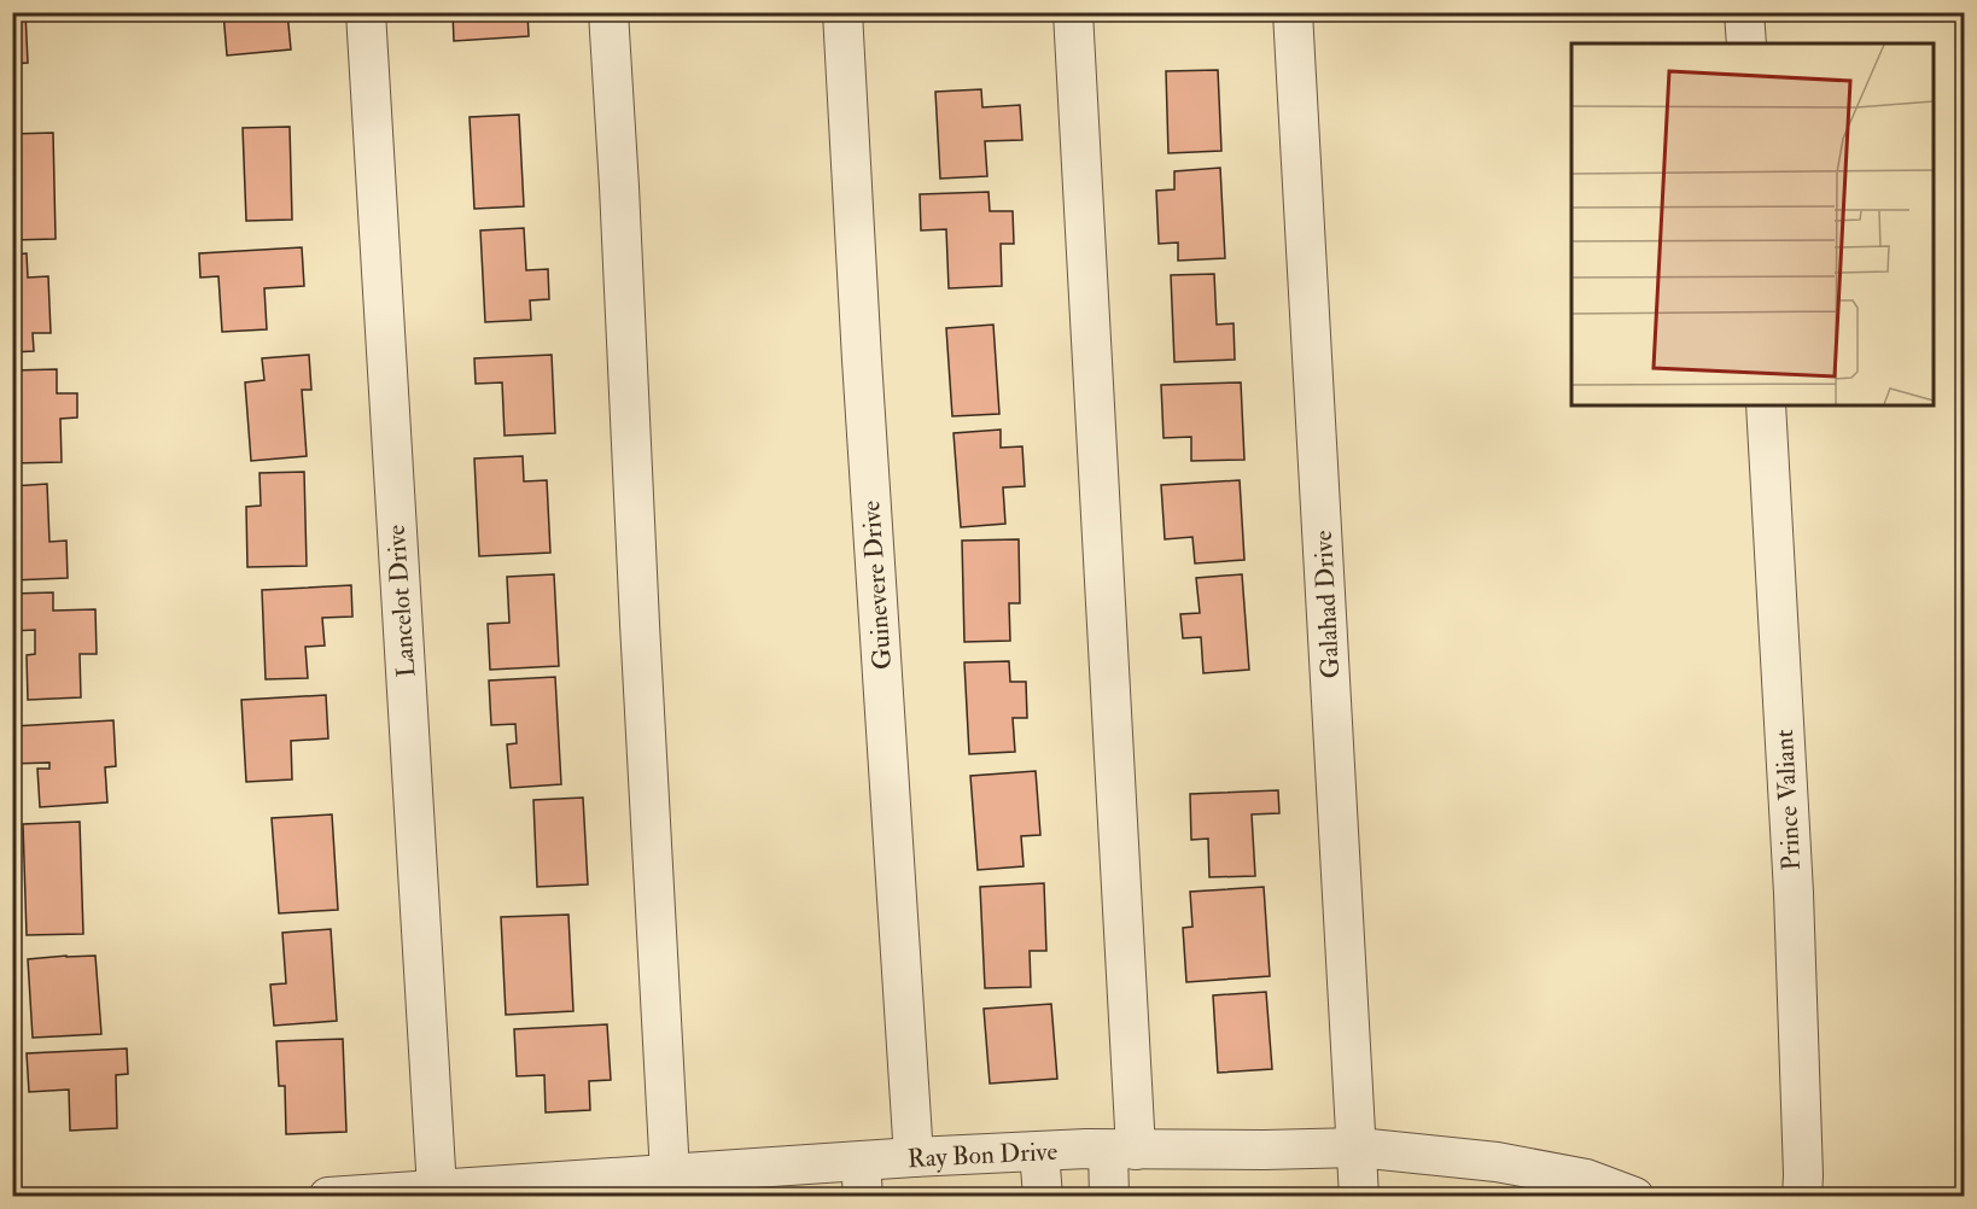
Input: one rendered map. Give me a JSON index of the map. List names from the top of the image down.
{
  "streets": {
    "street": [
      "Guinevere Drive",
      "Lancelot Drive",
      "Galahad Drive",
      "Prince Valiant",
      "Ray Bon Drive"
    ]
  },
  "crossings": [
    ["Guinevere Drive", "Ray Bon Drive"],
    ["Lancelot Drive", "Ray Bon Drive"],
    ["Galahad Drive", "Ray Bon Drive"]
  ]
}
